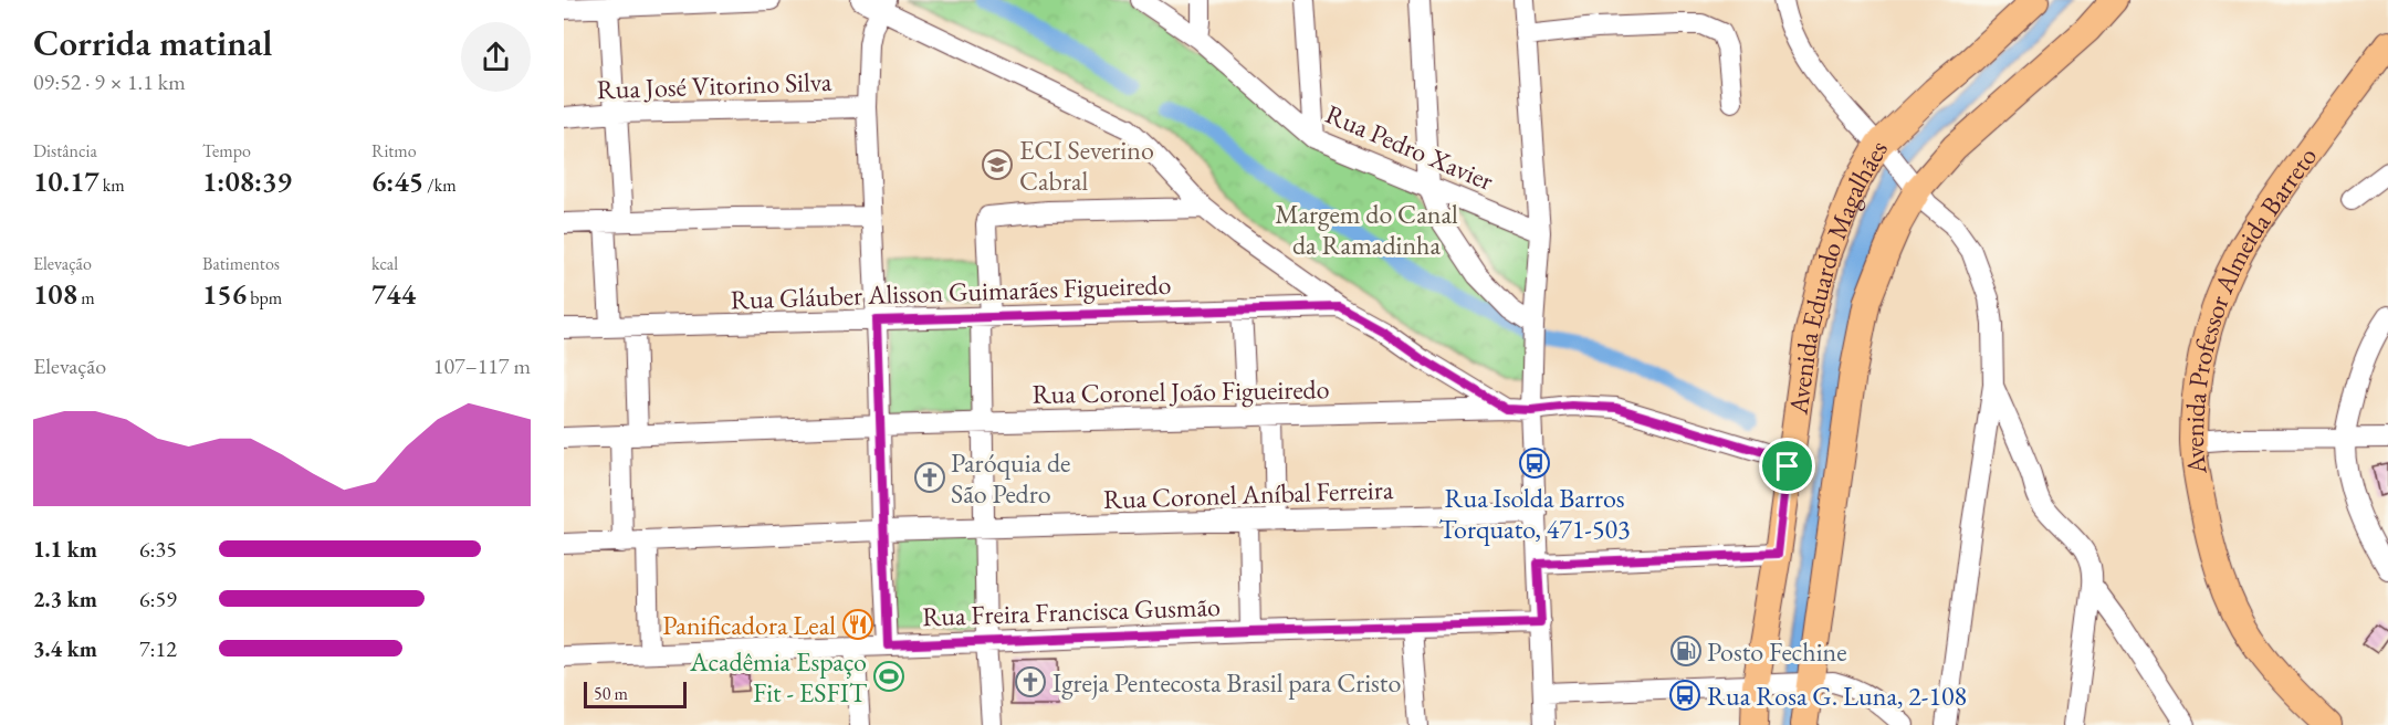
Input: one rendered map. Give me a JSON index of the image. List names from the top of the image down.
{
  "streets": {
    "main road": ["Avenida Eduardo Magalhães", "Avenida Professor Almeida Barreto"],
    "street": [
      "Rua José Vitorino Silva",
      "Rua Pedro Xavier",
      "Rua Gláuber Alisson Guimarães Figueiredo",
      "Rua Coronel João Figueiredo",
      "Rua Coronel Aníbal Ferreira",
      "Rua Freira Francisca Gusmão"
    ]
  },
  "crossings": [
    ["Avenida Eduardo Magalhães", "Rua Coronel João Figueiredo"]
  ],
  "parks": ["Margem do Canal da Ramadinha"],
  "places": {
    "school or university": ["ECI Severino Cabral"],
    "bus stop": ["Rua Isolda Barros Torquato, 471-503", "Rua Rosa G. Luna, 2-108"],
    "church": ["Paróquia de São Pedro", "Igreja Pentecosta Brasil para Cristo"],
    "restaurant": ["Panificadora Leal"],
    "fuel station": ["Posto Fechine"],
    "sports": ["Acadêmia Espaço Fit - ESFIT"]
  },
  "scale_bar": "50 m",
  "page": {
    "heading": ["Corrida matinal", "09:52 · 9 × 1.1 km"],
    "stats": [
      ["Distância", "10.17 km"],
      ["Tempo", "1:08:39"],
      ["Ritmo", "6:45 /km"],
      ["Elevação", "108 m"],
      ["Batimentos", "156 bpm"],
      ["kcal", "744"]
    ],
    "chart": ["Elevação", "107–117 m"],
    "list": [
      {
        "name": "1.1 km",
        "note": "6:35"
      },
      {
        "name": "2.3 km",
        "note": "6:59"
      },
      {
        "name": "3.4 km",
        "note": "7:12"
      }
    ],
    "scale": "50 m"
  }
}
